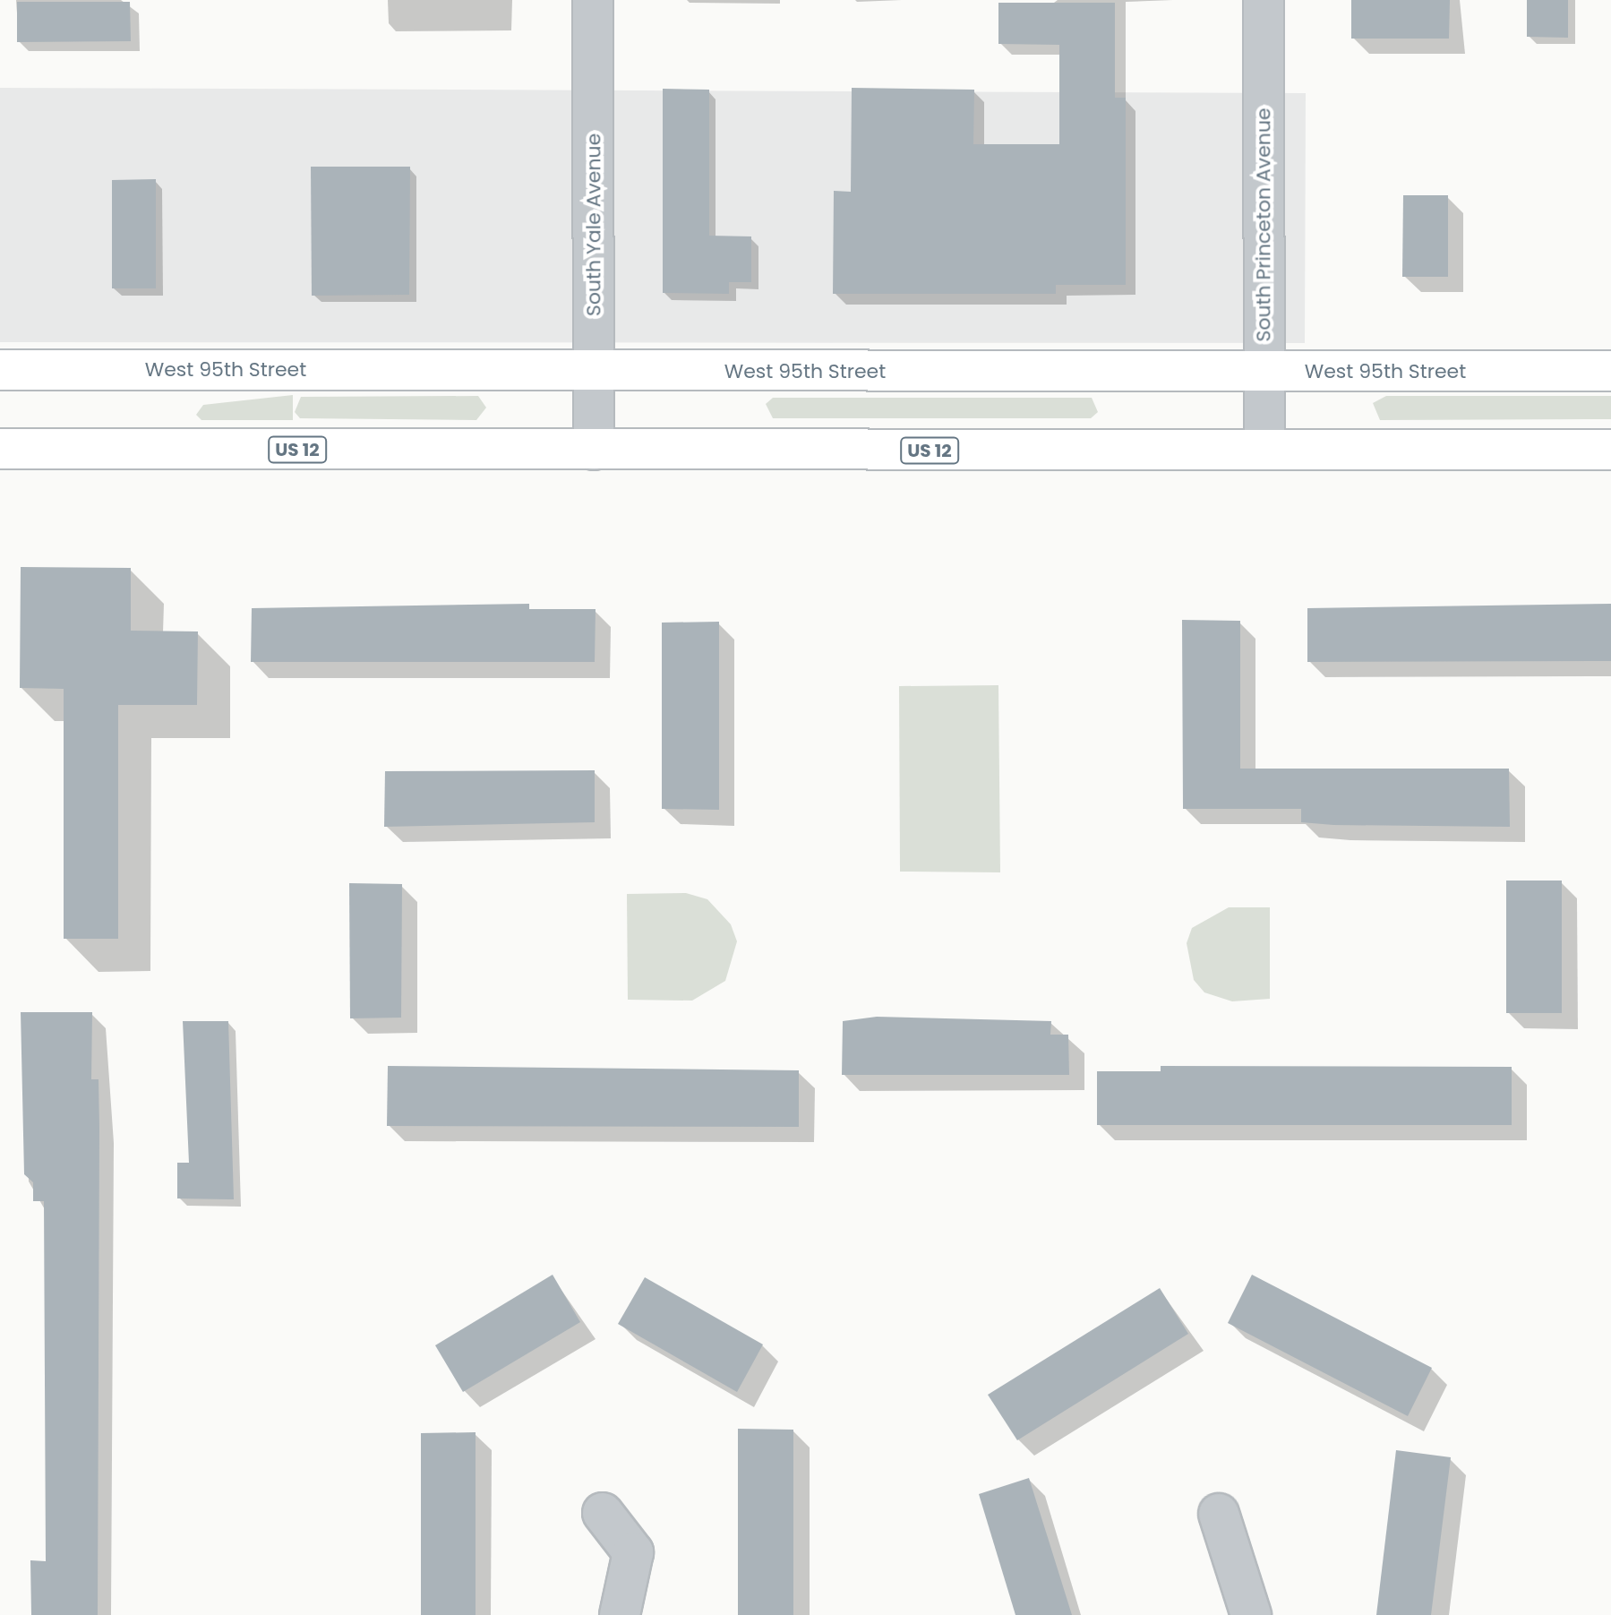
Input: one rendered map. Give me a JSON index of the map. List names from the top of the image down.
{
  "streets": {
    "main road": ["West 95th Street", "US 12"],
    "street": ["South Yale Avenue", "South Princeton Avenue"]
  },
  "crossings": [
    ["South Yale Avenue", "West 95th Street"],
    ["South Yale Avenue", "US 12"],
    ["South Princeton Avenue", "West 95th Street"],
    ["South Princeton Avenue", "US 12"]
  ]
}
